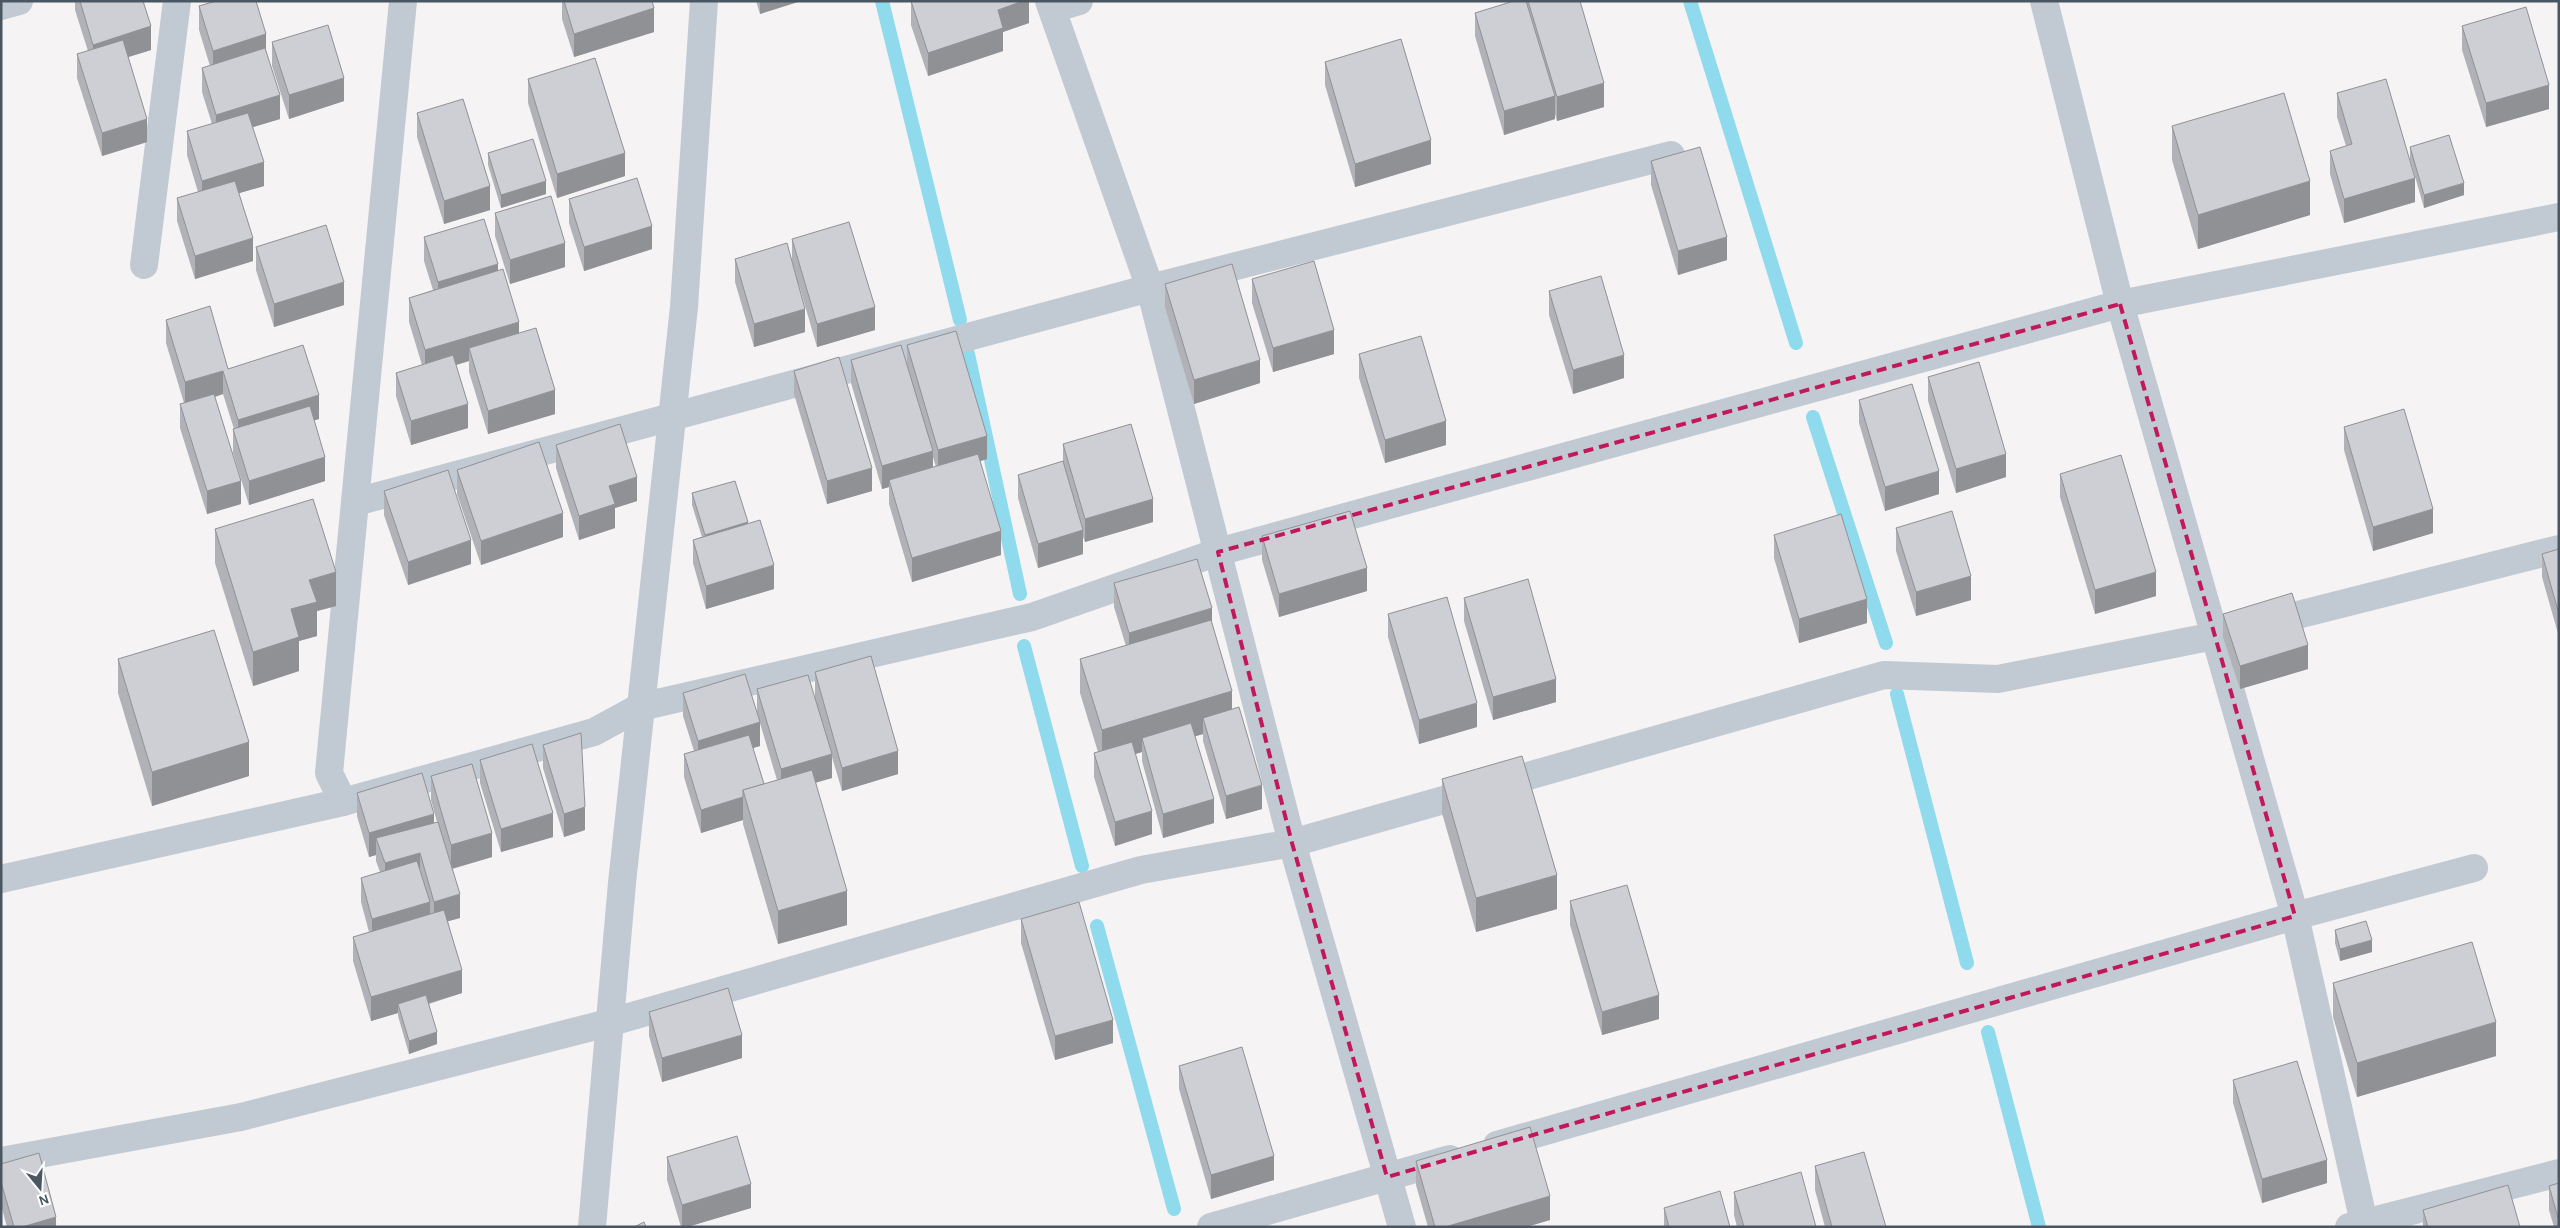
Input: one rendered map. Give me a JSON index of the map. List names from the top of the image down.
{
  "north": "bottom"
}
